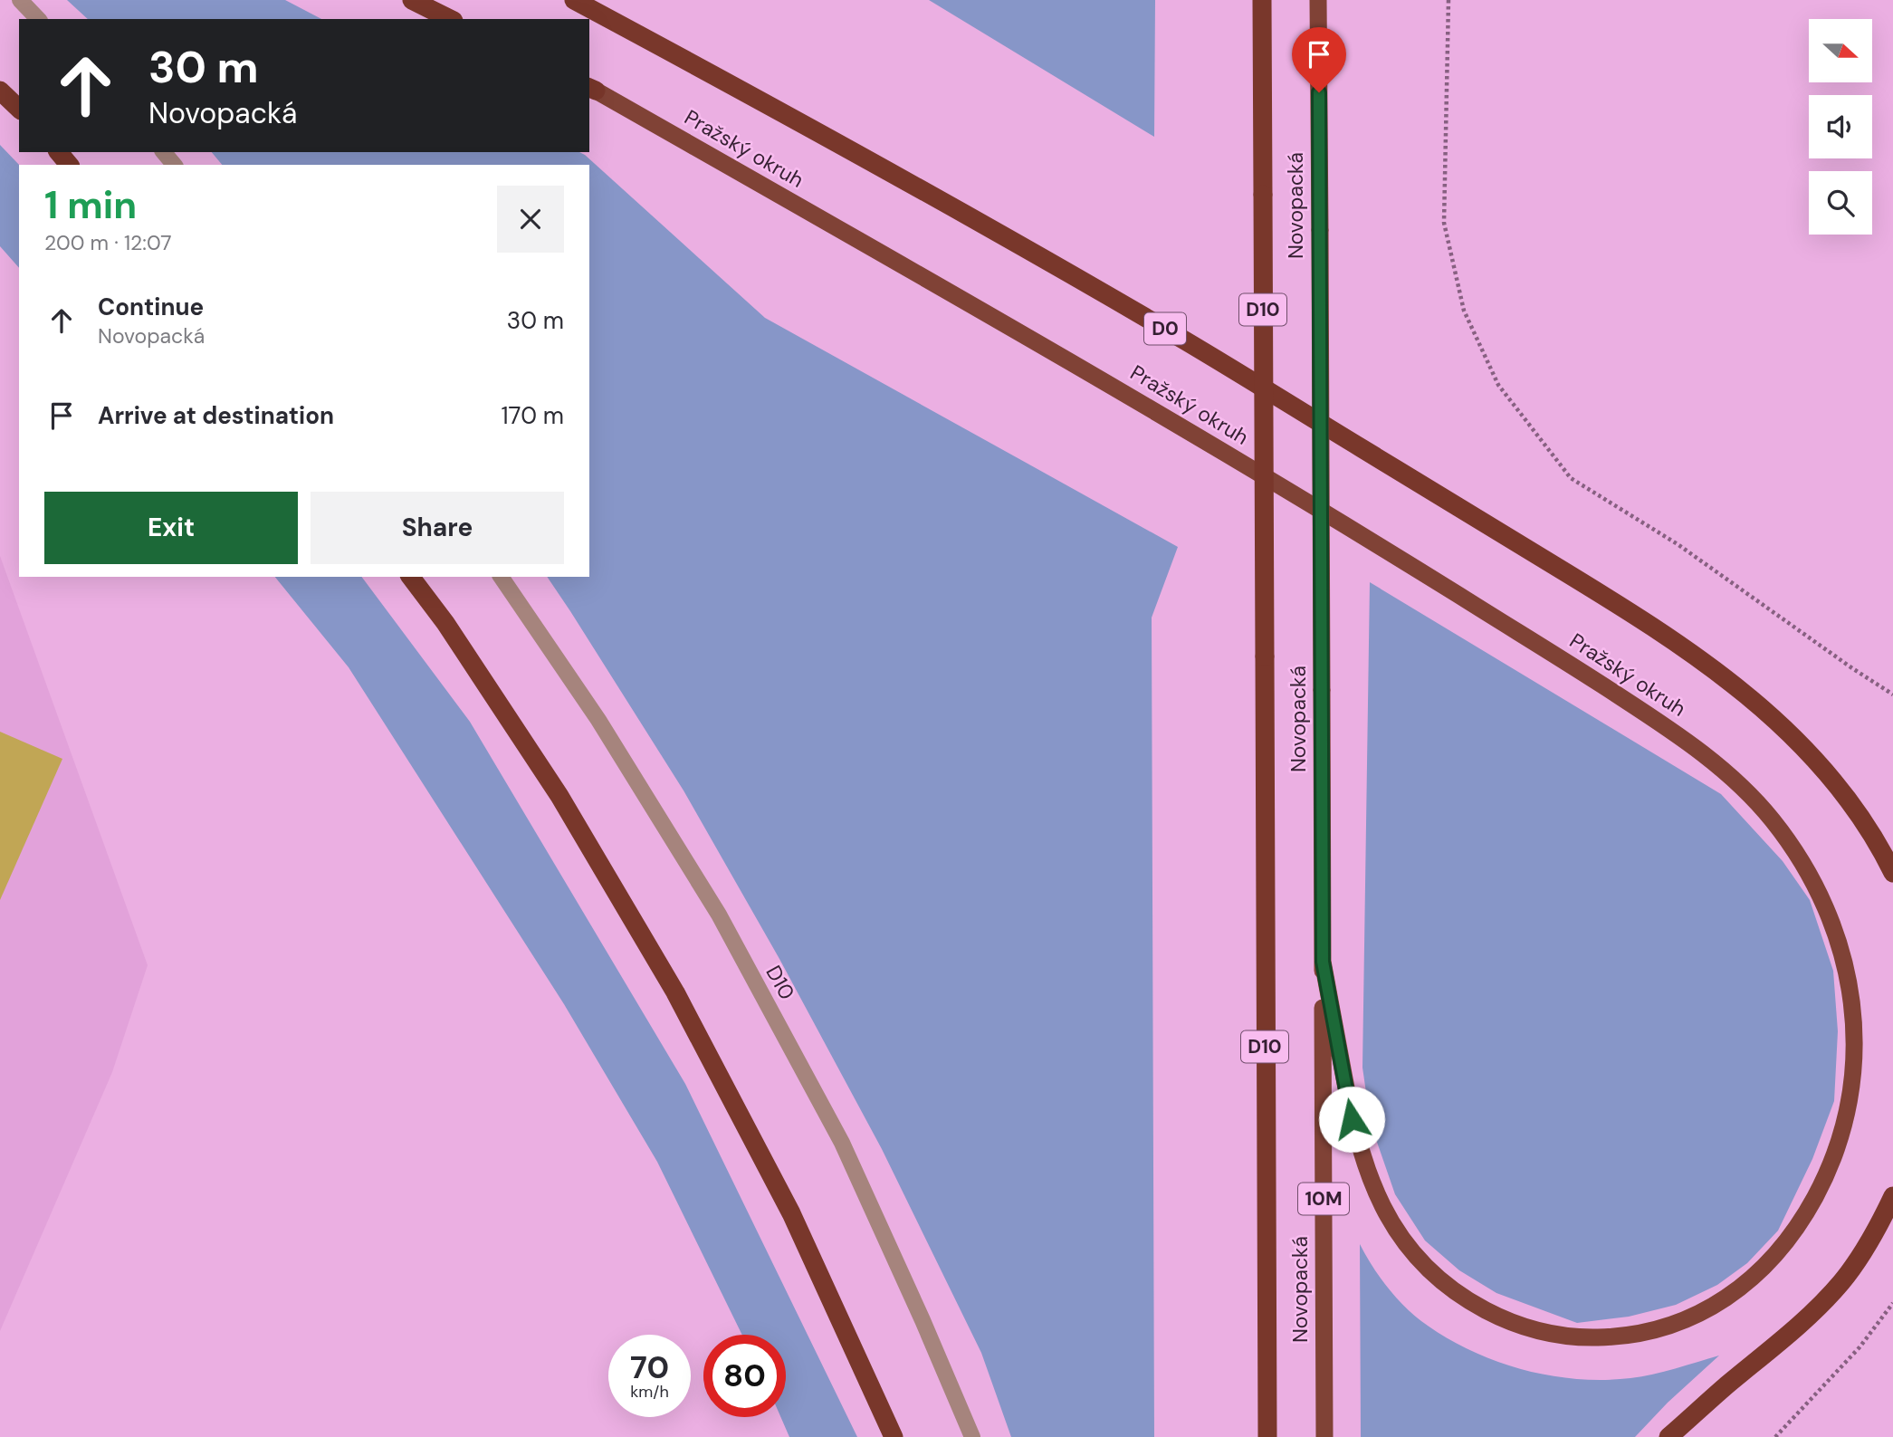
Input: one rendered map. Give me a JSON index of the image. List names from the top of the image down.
{
  "streets": {
    "highway": [
      "Pražský okruh",
      "Novopacká",
      "D10",
      "D0",
      "10M"
    ]
  },
  "crossings": [
    ["Pražský okruh", "Novopacká"]
  ],
  "north": "right",
  "page": {
    "turn": ["30 m", "Novopacká"],
    "heading": ["1 min", "200 m · 12:07"],
    "list": [
      {
        "name": "Continue",
        "note": "Novopacká",
        "value": "30 m"
      },
      {
        "name": "Arrive at destination",
        "value": "170 m"
      }
    ],
    "buttons": ["Exit", "Share"],
    "speed": "70 km/h",
    "limit": "80"
  }
}
